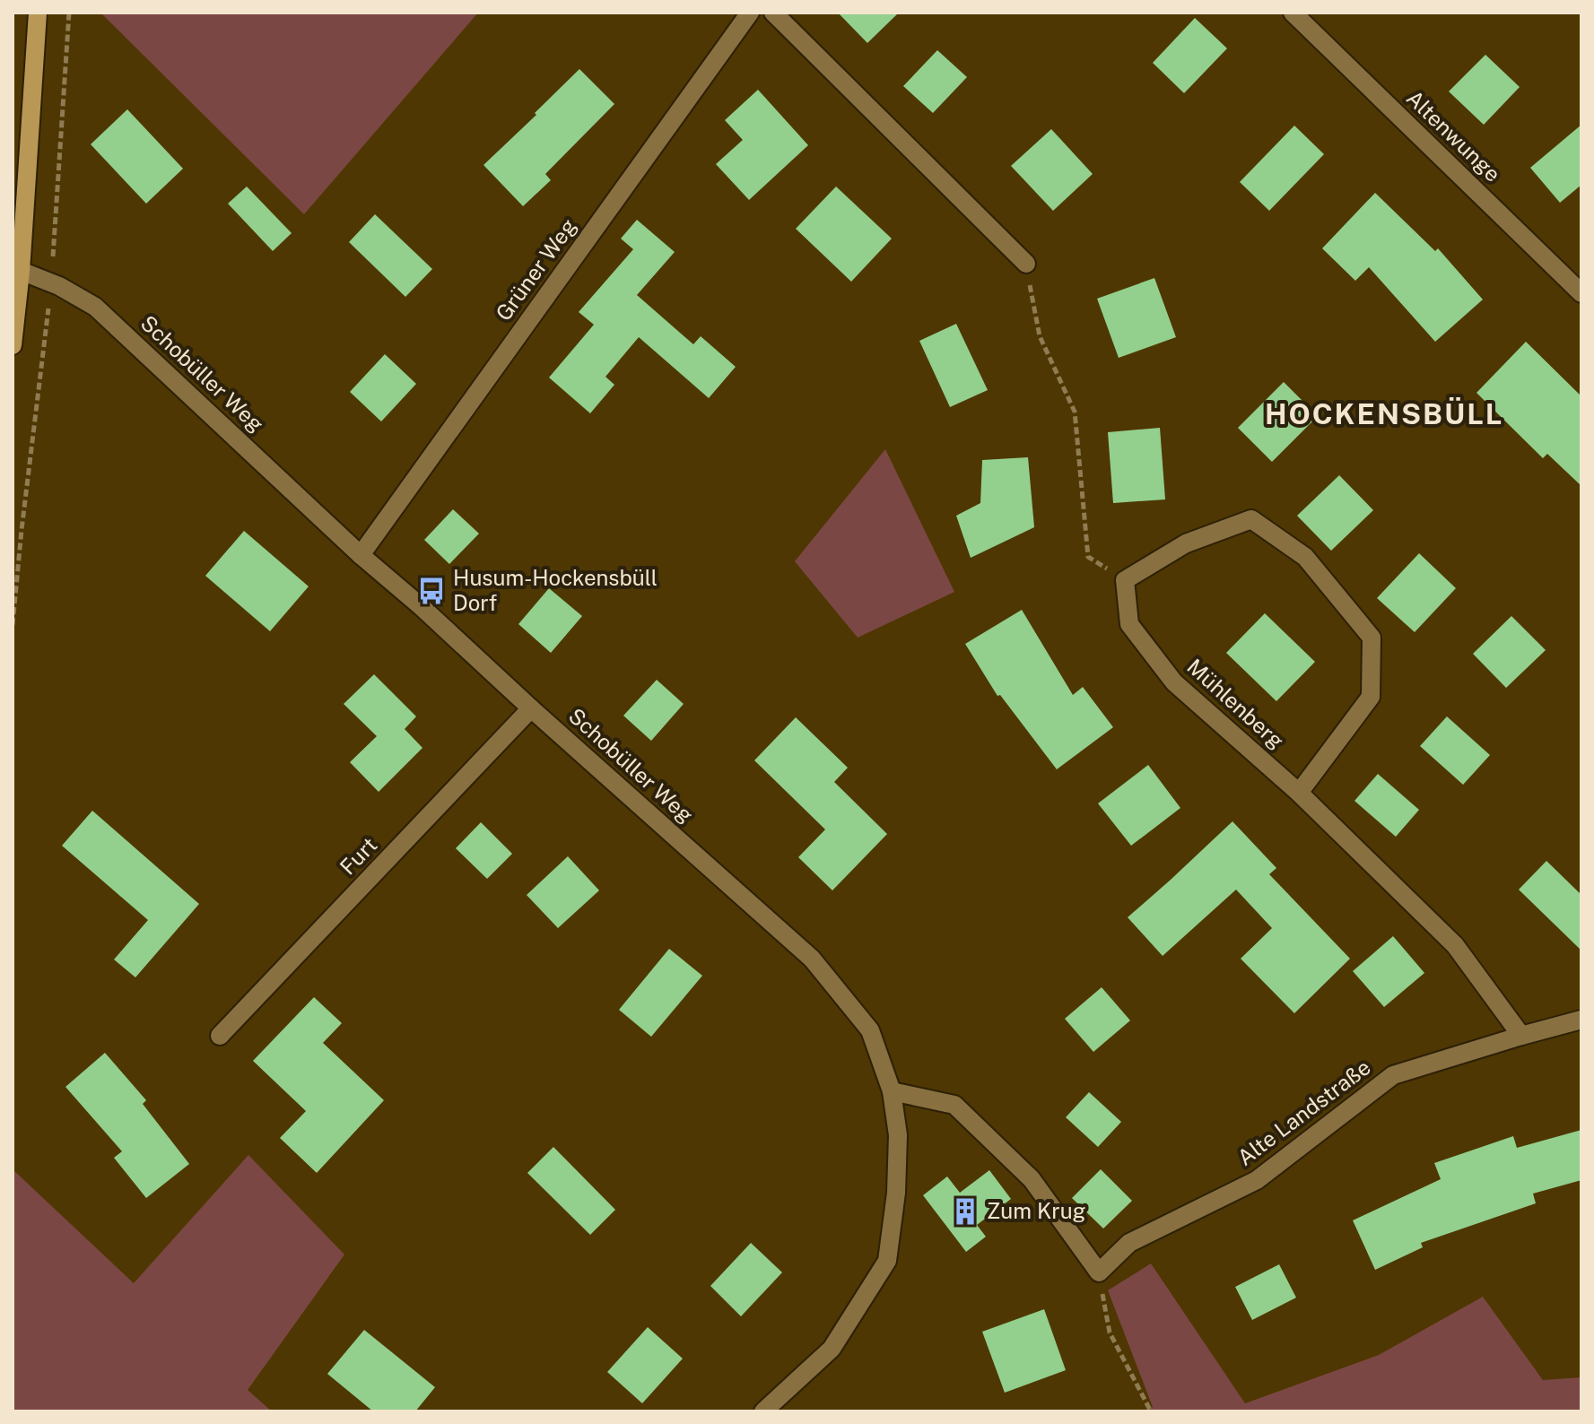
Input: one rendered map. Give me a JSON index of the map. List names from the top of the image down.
{
  "streets": {
    "street": [
      "Altenwunge",
      "Grüner Weg",
      "Schobüller Weg",
      "Mühlenberg",
      "Furt",
      "Alte Landstraße"
    ]
  },
  "crossings": [
    ["Grüner Weg", "Schobüller Weg"],
    ["Schobüller Weg", "Furt"],
    ["Mühlenberg", "Alte Landstraße"]
  ],
  "districts": ["HOCKENSBÜLL"],
  "places": {
    "bus stop": ["Husum-Hockensbüll Dorf"],
    "building": ["Zum Krug"]
  }
}
